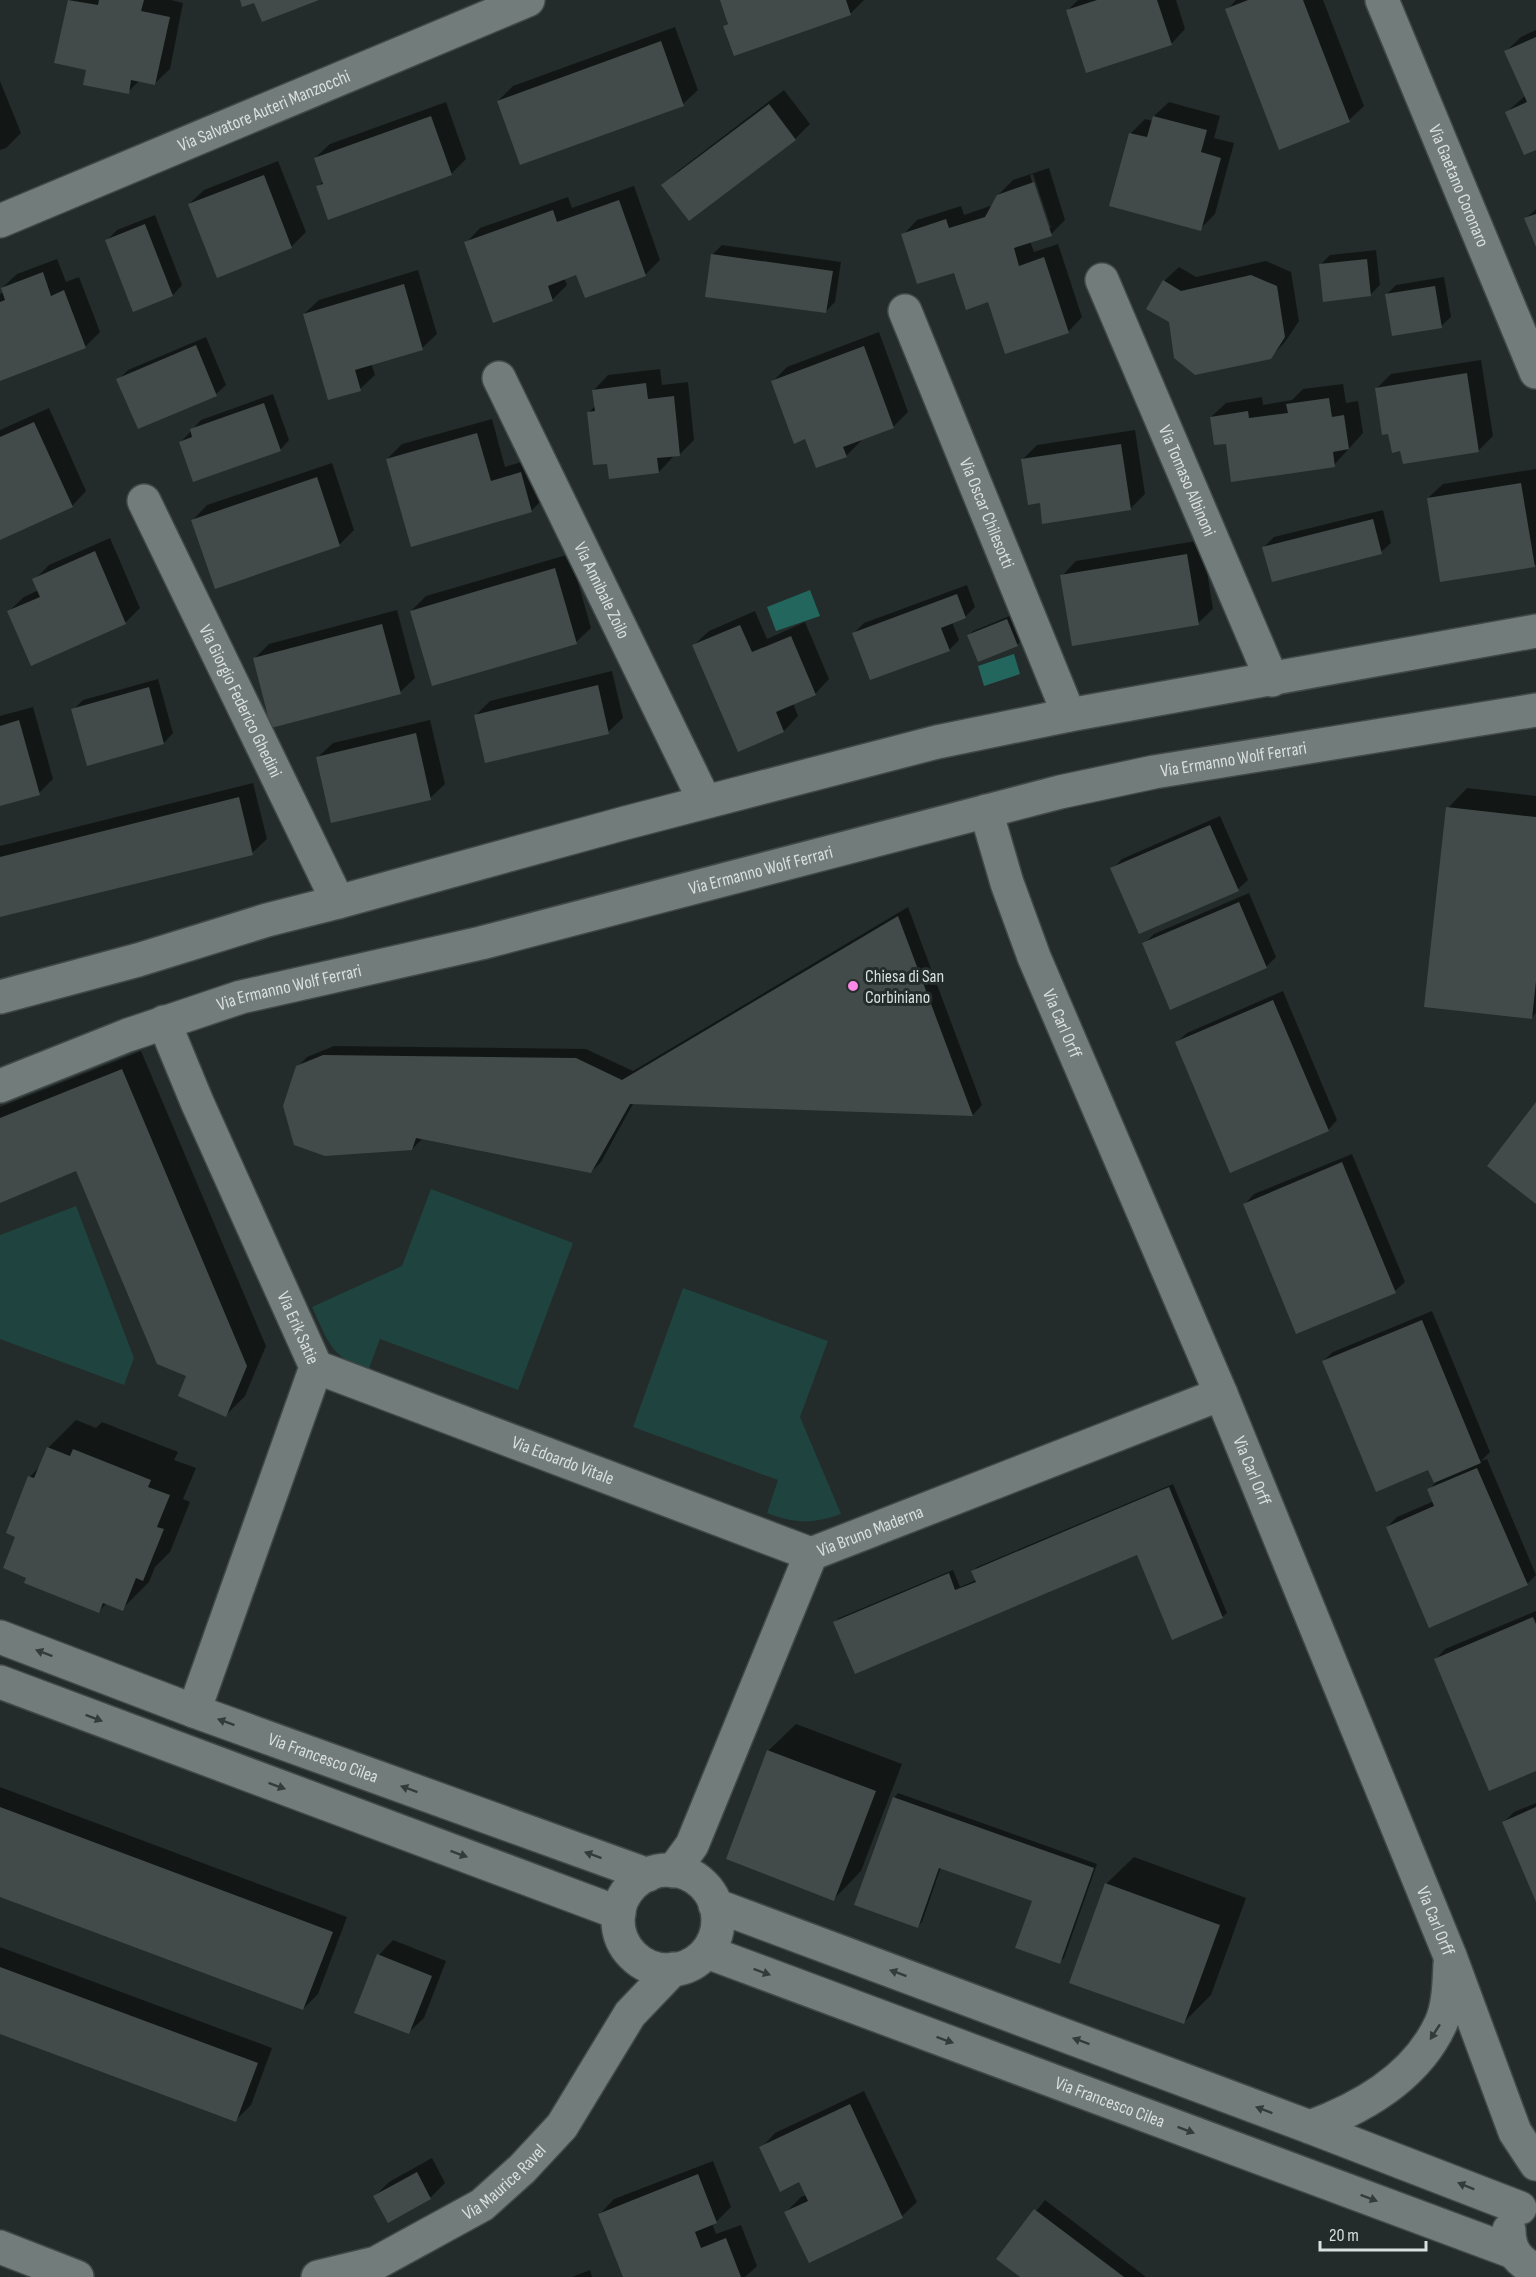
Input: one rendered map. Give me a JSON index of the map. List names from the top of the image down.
{
  "streets": {
    "street": [
      "Via Salvatore Auteri Manzocchi",
      "Via Gaetano Coronaro",
      "Via Tomaso Albinoni",
      "Via Oscar Chilesotti",
      "Via Annibale Zoilo",
      "Via Giorgio Federico Ghedini",
      "Via Ermanno Wolf Ferrari",
      "Via Carl Orff",
      "Via Erik Satie",
      "Via Edoardo Vitale",
      "Via Bruno Maderna",
      "Via Francesco Cilea",
      "Via Maurice Ravel"
    ]
  },
  "crossings": [
    ["Via Ermanno Wolf Ferrari", "Via Carl Orff"],
    ["Via Ermanno Wolf Ferrari", "Via Erik Satie"],
    ["Via Carl Orff", "Via Bruno Maderna"],
    ["Via Carl Orff", "Via Francesco Cilea"],
    ["Via Erik Satie", "Via Edoardo Vitale"],
    ["Via Erik Satie", "Via Francesco Cilea"],
    ["Via Edoardo Vitale", "Via Bruno Maderna"],
    ["Via Bruno Maderna", "Via Francesco Cilea"],
    ["Via Bruno Maderna", "Via Maurice Ravel"],
    ["Via Francesco Cilea", "Via Maurice Ravel"]
  ],
  "places": ["Chiesa di San Corbiniano"],
  "scale_bar": "20 m"
}
